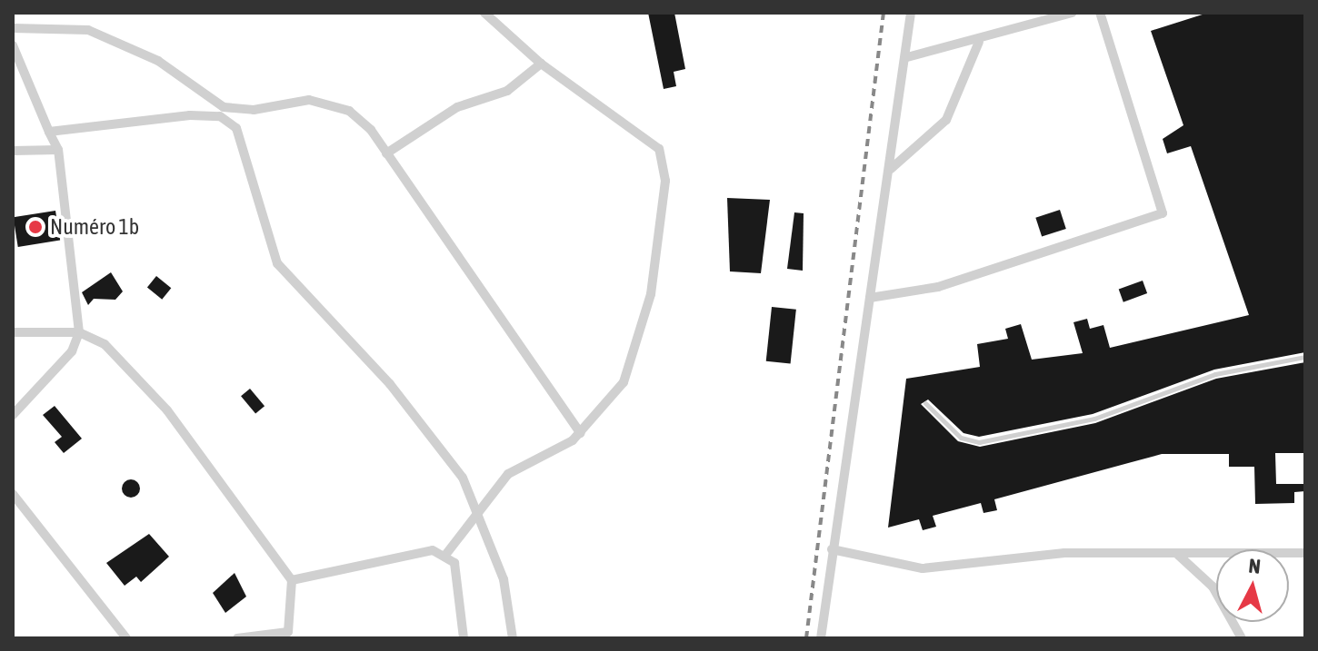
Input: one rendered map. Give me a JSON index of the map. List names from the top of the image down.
{
  "places": ["Numéro 1b"],
  "north": "top"
}
